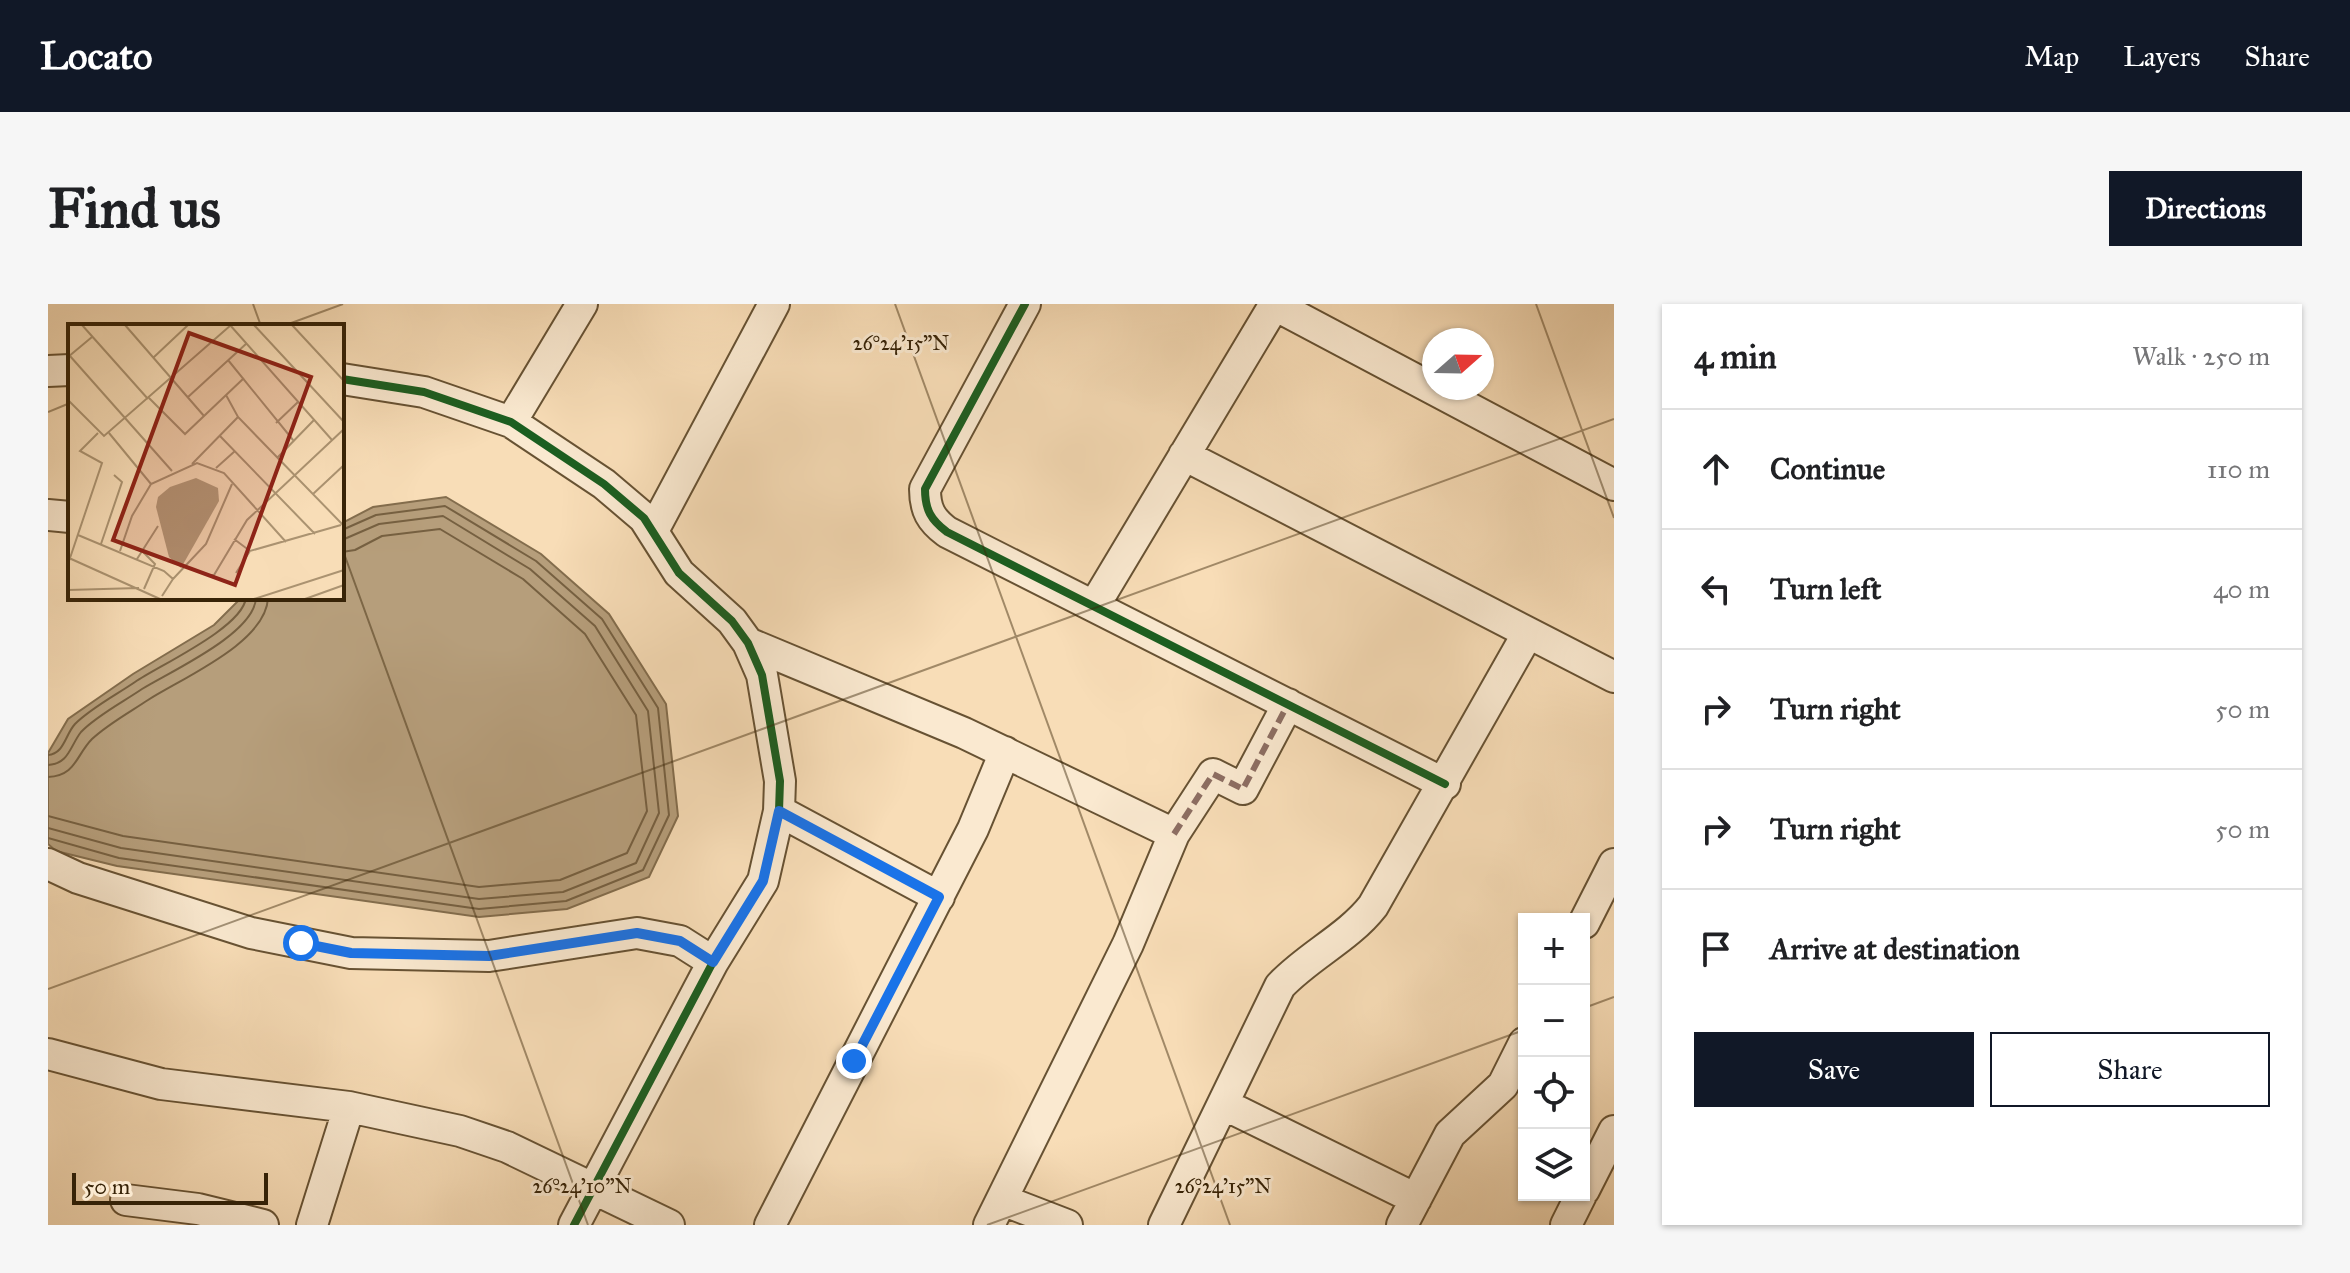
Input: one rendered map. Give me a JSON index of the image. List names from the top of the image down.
{
  "scale_bar": "50 m",
  "north": "right",
  "page": {
    "header": "Locato",
    "nav": ["Map", "Layers", "Share"],
    "buttons": [
      "Directions",
      ["Save", "Share"]
    ],
    "title": "Find us",
    "heading": ["4 min", "Walk · 250 m"],
    "list": [
      ["Continue", "110 m"],
      ["Turn left", "40 m"],
      ["Turn right", "50 m"],
      ["Turn right", "50 m"],
      "Arrive at destination"
    ],
    "map_buttons": ["+", "−"],
    "scale": "50 m"
  },
  "coordinates": ["26°24'15\"N", "26°24'10\"N"]
}
